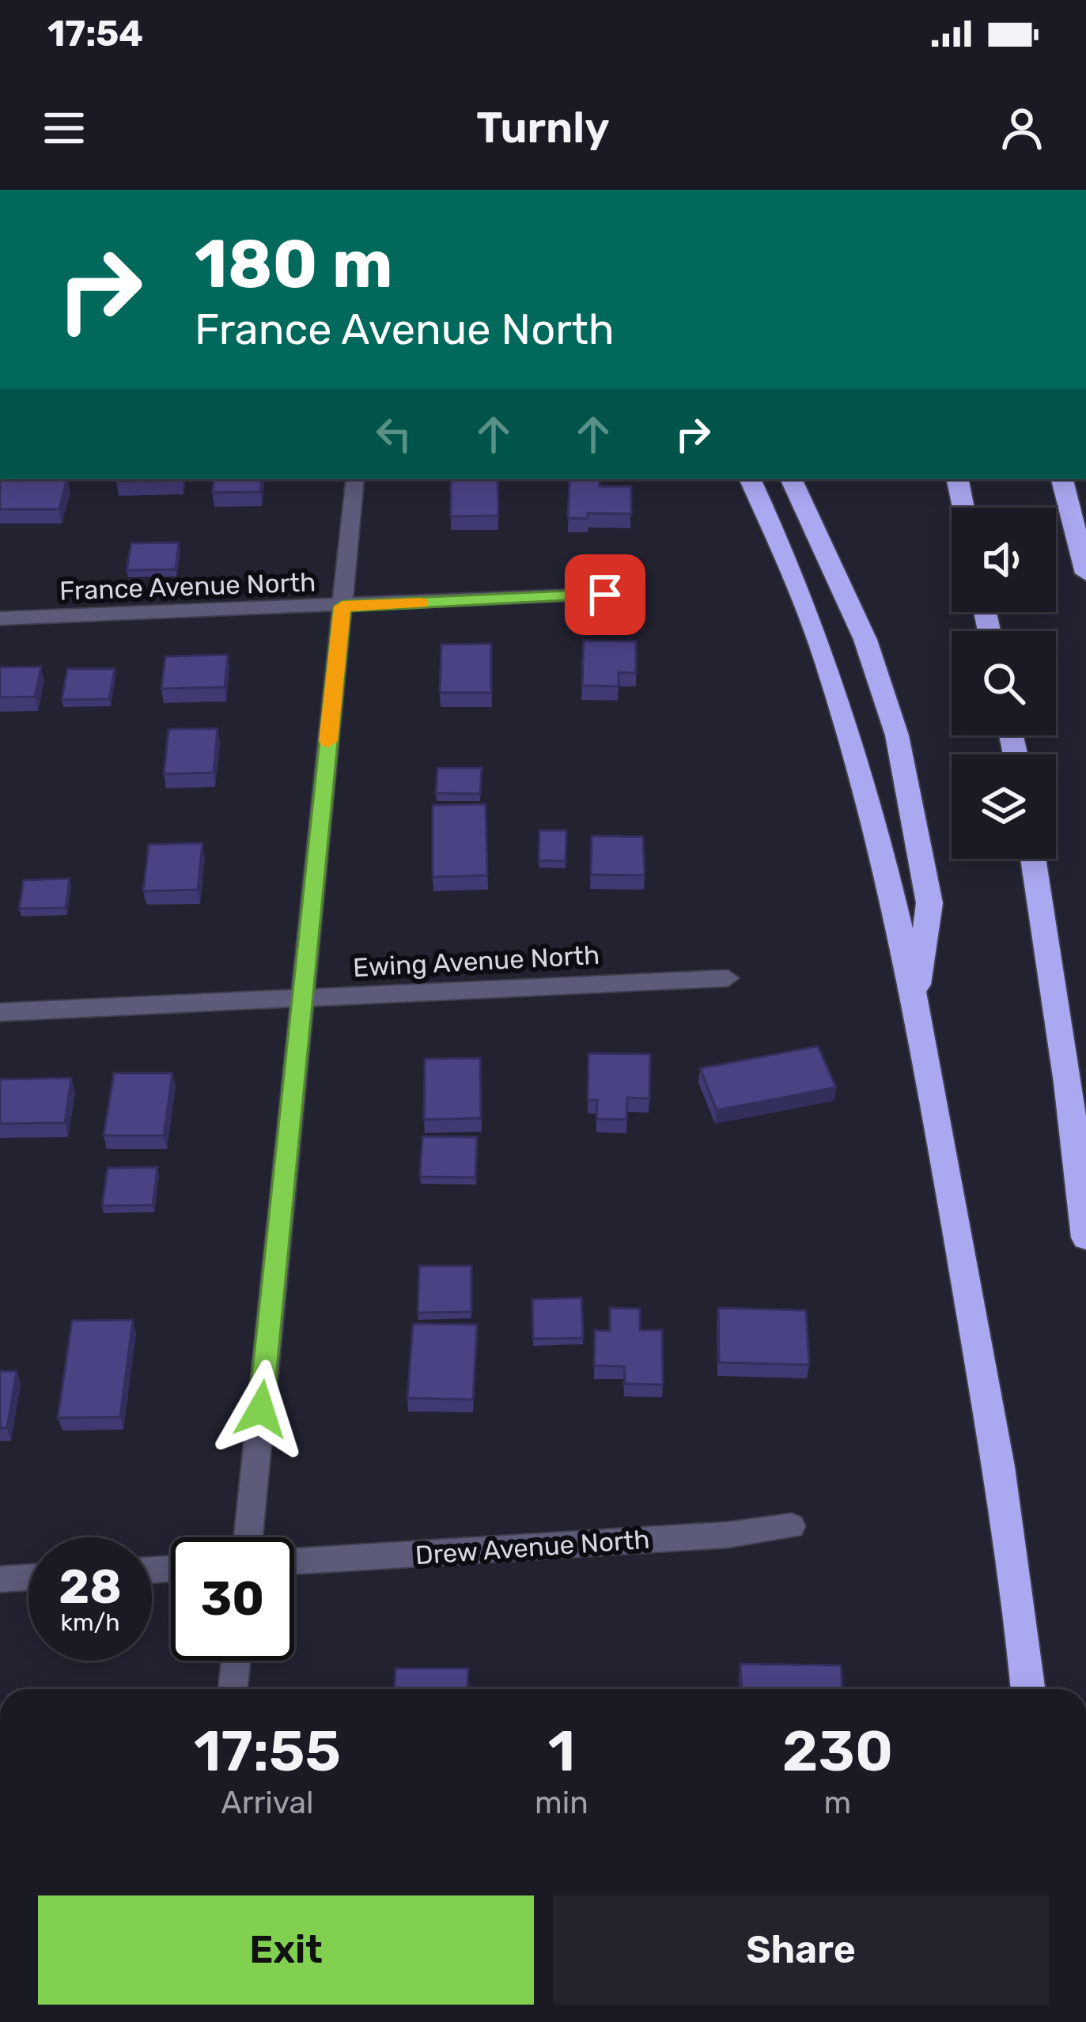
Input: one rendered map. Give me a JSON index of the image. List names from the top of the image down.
{
  "streets": {
    "street": ["France Avenue North", "Ewing Avenue North", "Drew Avenue North"]
  },
  "page": {
    "status": "17:54",
    "header": "Turnly",
    "turn": ["180 m", "France Avenue North"],
    "speed": "28 km/h",
    "limit": "30",
    "eta": [
      "17:55",
      "Arrival",
      "1",
      "min",
      "230",
      "m"
    ],
    "buttons": ["Exit", "Share"]
  }
}
